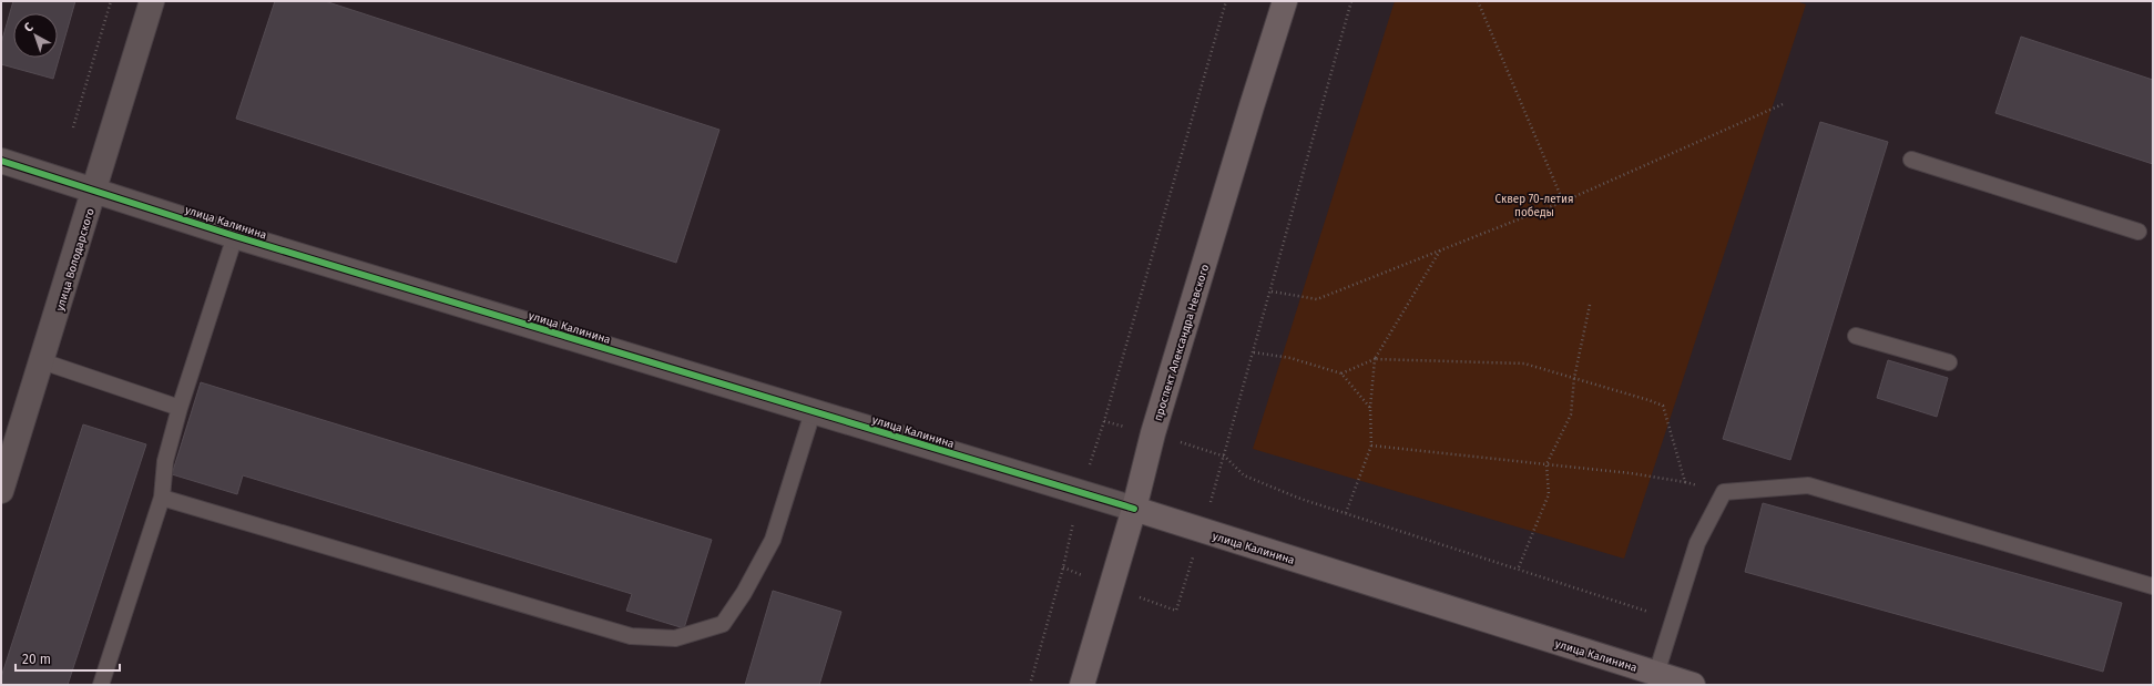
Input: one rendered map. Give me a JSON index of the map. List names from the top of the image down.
{
  "streets": {
    "main road": ["улица Калинина", "проспект Александра Невского"],
    "street": ["улица Володарского"]
  },
  "crossings": [
    ["улица Калинина", "улица Володарского"],
    ["улица Калинина", "проспект Александра Невского"]
  ],
  "parks": ["Сквер 70-летия победы"],
  "scale_bar": "20 m",
  "north": "top left"
}
